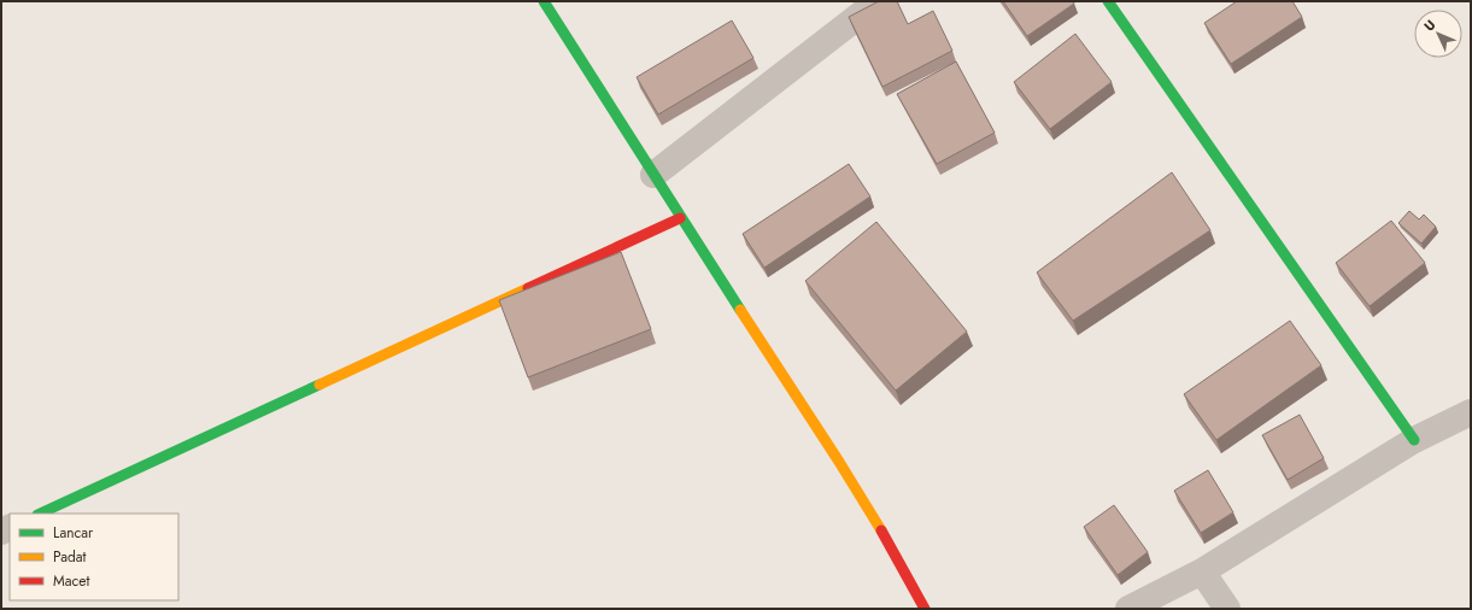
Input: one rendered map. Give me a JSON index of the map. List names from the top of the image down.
{
  "legend": ["Lancar", "Padat", "Macet"],
  "north": "top left"
}
